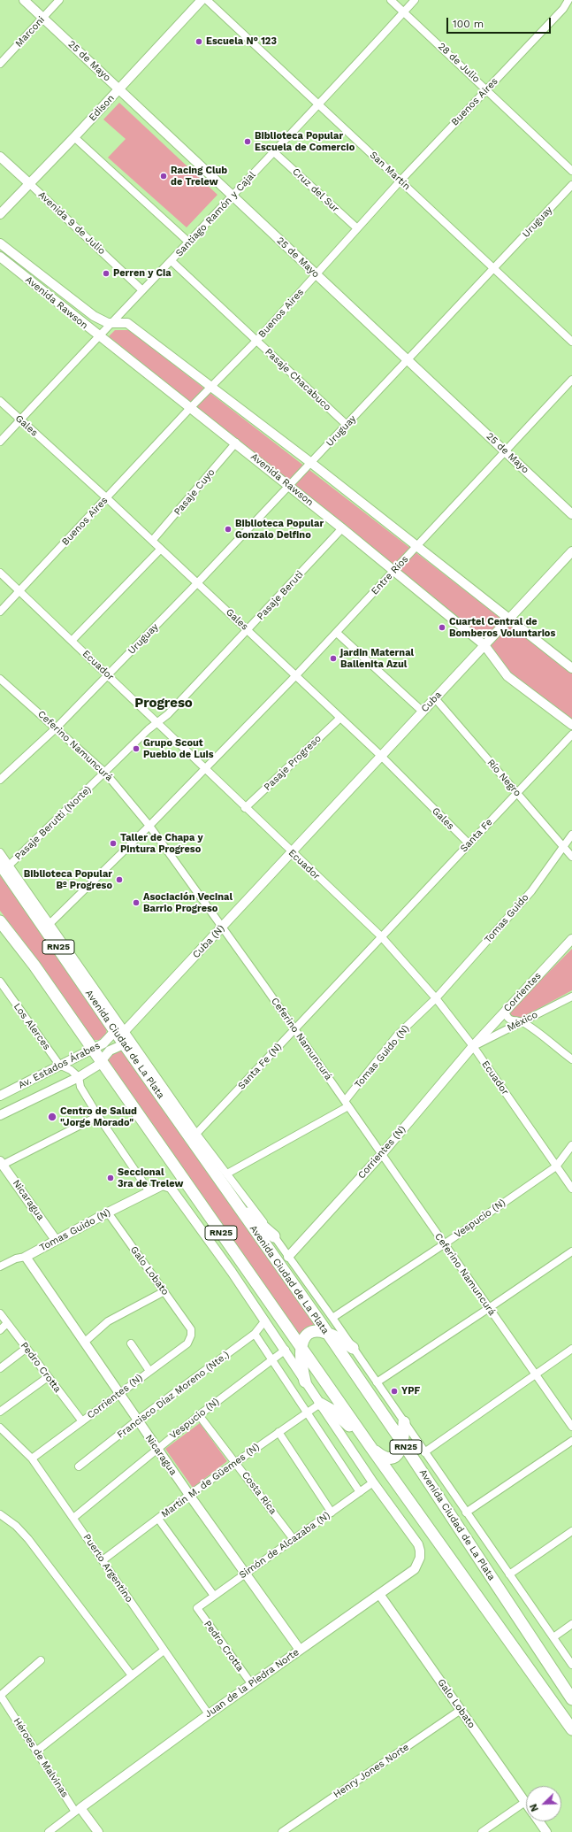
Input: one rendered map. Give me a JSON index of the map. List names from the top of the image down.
{
  "streets": {
    "highway": ["RN25", "Avenida Ciudad de La Plata"],
    "street": [
      "Marconi",
      "25 de Mayo",
      "28 de Julio",
      "Buenos Aires",
      "Edison",
      "San Martín",
      "Cruz del Sur",
      "Santiago Ramón y Cajal",
      "Uruguay",
      "Avenida 9 de Julio",
      "Avenida Rawson",
      "Pasaje Chacabuco",
      "Gales",
      "Pasaje Cuyo",
      "Entre Ríos",
      "Pasaje Beruti",
      "Ecuador",
      "Cuba",
      "Ceferino Namuncurá",
      "Pasaje Progreso",
      "Río Negro",
      "Pasaje Berutti (Norte)",
      "Santa Fe",
      "Tomas Guido",
      "Cuba (N)",
      "Corrientes",
      "México",
      "Los Alerces",
      "Tomas Guido (N)",
      "Av. Estados Árabes",
      "Santa Fe (N)",
      "Corrientes (N)",
      "Nicaragua",
      "Vespucio (N)",
      "Galo Lobato",
      "Pedro Crotta",
      "Francisco Díaz Moreno (Nte.)",
      "Martín M. de Güemes (N)",
      "Costa Rica",
      "Simón de Alcazaba (N)",
      "Puerto Argentino",
      "Juan de la Piedra Norte",
      "Héroes de Malvinas",
      "Henry Jones Norte"
    ]
  },
  "crossings": [
    ["Marconi", "25 de Mayo"],
    ["25 de Mayo", "Buenos Aires"],
    ["25 de Mayo", "Edison"],
    ["25 de Mayo", "Santiago Ramón y Cajal"],
    ["25 de Mayo", "Uruguay"],
    ["25 de Mayo", "Entre Ríos"],
    ["28 de Julio", "Buenos Aires"],
    ["28 de Julio", "Santiago Ramón y Cajal"],
    ["Buenos Aires", "San Martín"],
    ["Buenos Aires", "Cruz del Sur"],
    ["Buenos Aires", "Avenida Rawson"],
    ["Buenos Aires", "Pasaje Chacabuco"],
    ["Buenos Aires", "Gales"],
    ["Buenos Aires", "Ecuador"],
    ["Edison", "Avenida 9 de Julio"],
    ["San Martín", "Santiago Ramón y Cajal"],
    ["San Martín", "Uruguay"],
    ["Cruz del Sur", "Santiago Ramón y Cajal"],
    ["Santiago Ramón y Cajal", "Avenida 9 de Julio"],
    ["Santiago Ramón y Cajal", "Avenida Rawson"],
    ["Santiago Ramón y Cajal", "Pasaje Chacabuco"],
    ["Santiago Ramón y Cajal", "Gales"],
    ["Uruguay", "Avenida Rawson"],
    ["Uruguay", "Pasaje Chacabuco"],
    ["Uruguay", "Gales"],
    ["Uruguay", "Ecuador"],
    ["Uruguay", "Ceferino Namuncurá"],
    ["Avenida Rawson", "Pasaje Cuyo"],
    ["Avenida Rawson", "Entre Ríos"],
    ["Avenida Rawson", "Pasaje Beruti"],
    ["Avenida Rawson", "Cuba"],
    ["Gales", "Pasaje Cuyo"],
    ["Gales", "Entre Ríos"],
    ["Gales", "Pasaje Beruti"],
    ["Gales", "Cuba"],
    ["Gales", "Pasaje Progreso"],
    ["Gales", "Santa Fe"],
    ["Entre Ríos", "Ecuador"],
    ["Entre Ríos", "Ceferino Namuncurá"],
    ["Entre Ríos", "Avenida Ciudad de La Plata"],
    ["Pasaje Beruti", "Ecuador"],
    ["Pasaje Beruti", "Pasaje Berutti (Norte)"],
    ["Ecuador", "Cuba"],
    ["Ecuador", "Pasaje Progreso"],
    ["Ecuador", "Pasaje Berutti (Norte)"],
    ["Ecuador", "Santa Fe"],
    ["Ecuador", "Tomas Guido"],
    ["Ecuador", "Cuba (N)"],
    ["Ecuador", "Corrientes"],
    ["Ecuador", "México"],
    ["Ecuador", "Tomas Guido (N)"],
    ["Ecuador", "Santa Fe (N)"],
    ["Ecuador", "Corrientes (N)"],
    ["Ecuador", "Vespucio (N)"],
    ["Cuba", "Río Negro"],
    ["Cuba", "Cuba (N)"],
    ["Ceferino Namuncurá", "Pasaje Berutti (Norte)"],
    ["Ceferino Namuncurá", "Cuba (N)"],
    ["Ceferino Namuncurá", "Tomas Guido (N)"],
    ["Ceferino Namuncurá", "Santa Fe (N)"],
    ["Ceferino Namuncurá", "Corrientes (N)"],
    ["Ceferino Namuncurá", "Vespucio (N)"],
    ["Río Negro", "Santa Fe"],
    ["Río Negro", "Tomas Guido"],
    ["Pasaje Berutti (Norte)", "Avenida Ciudad de La Plata"],
    ["Santa Fe", "Santa Fe (N)"],
    ["Tomas Guido", "Tomas Guido (N)"],
    ["Cuba (N)", "Avenida Ciudad de La Plata"],
    ["Cuba (N)", "Av. Estados Árabes"],
    ["RN25", "Av. Estados Árabes"],
    ["Corrientes", "México"],
    ["Corrientes", "Corrientes (N)"],
    ["México", "Corrientes (N)"],
    ["Los Alerces", "Tomas Guido (N)"],
    ["Los Alerces", "Av. Estados Árabes"],
    ["Avenida Ciudad de La Plata", "Tomas Guido (N)"],
    ["Avenida Ciudad de La Plata", "Av. Estados Árabes"],
    ["Avenida Ciudad de La Plata", "Santa Fe (N)"],
    ["Avenida Ciudad de La Plata", "Corrientes (N)"],
    ["Avenida Ciudad de La Plata", "Vespucio (N)"],
    ["Tomas Guido (N)", "Nicaragua"],
    ["Tomas Guido (N)", "Galo Lobato"],
    ["Corrientes (N)", "Nicaragua"],
    ["Corrientes (N)", "Galo Lobato"],
    ["Corrientes (N)", "Pedro Crotta"],
    ["Corrientes (N)", "Puerto Argentino"],
    ["Nicaragua", "Vespucio (N)"],
    ["Nicaragua", "Francisco Díaz Moreno (Nte.)"],
    ["Nicaragua", "Martín M. de Güemes (N)"],
    ["Nicaragua", "Simón de Alcazaba (N)"],
    ["Nicaragua", "Juan de la Piedra Norte"],
    ["Vespucio (N)", "Costa Rica"],
    ["Vespucio (N)", "Puerto Argentino"],
    ["Galo Lobato", "Juan de la Piedra Norte"],
    ["Galo Lobato", "Henry Jones Norte"],
    ["Pedro Crotta", "Simón de Alcazaba (N)"],
    ["Pedro Crotta", "Juan de la Piedra Norte"],
    ["Martín M. de Güemes (N)", "Costa Rica"],
    ["Martín M. de Güemes (N)", "Puerto Argentino"],
    ["Costa Rica", "Simón de Alcazaba (N)"],
    ["Simón de Alcazaba (N)", "Juan de la Piedra Norte"],
    ["Puerto Argentino", "Juan de la Piedra Norte"],
    ["Juan de la Piedra Norte", "Héroes de Malvinas"]
  ],
  "districts": ["Progreso"],
  "places": [
    "Escuela N° 123",
    "Biblioteca Popular Escuela de Comercio",
    "Racing Club de Trelew",
    "Perren y Cia",
    "Biblioteca Popular Gonzalo Delfino",
    "Cuartel Central de Bomberos Voluntarios",
    "jardin Maternal Ballenita Azul",
    "Grupo Scout Pueblo de Luis",
    "Taller de Chapa y Pintura Progreso",
    "Biblioteca Popular Bº Progreso",
    "Asociación Vecinal Barrio Progreso",
    "Centro de Salud \"Jorge Morado\"",
    "Seccional 3ra de Trelew",
    "YPF"
  ],
  "scale_bar": "100 m",
  "north": "bottom left"
}
